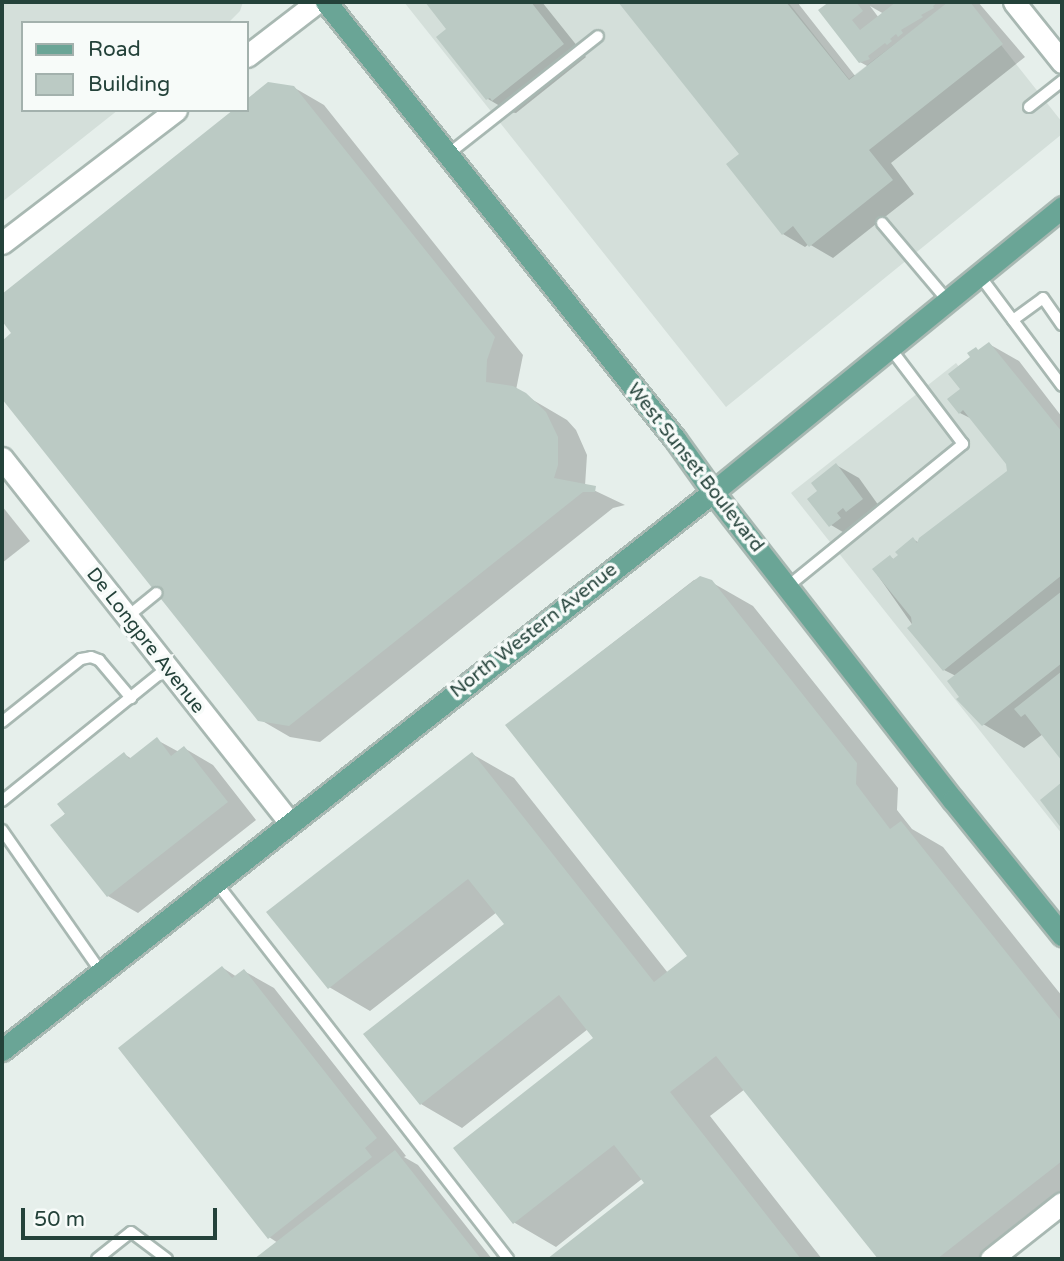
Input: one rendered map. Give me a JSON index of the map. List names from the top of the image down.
{
  "streets": {
    "main road": ["West Sunset Boulevard", "North Western Avenue"],
    "street": ["De Longpre Avenue"]
  },
  "crossings": [
    ["West Sunset Boulevard", "North Western Avenue"],
    ["North Western Avenue", "De Longpre Avenue"]
  ],
  "legend": ["Road", "Building"],
  "scale_bar": "50 m"
}
